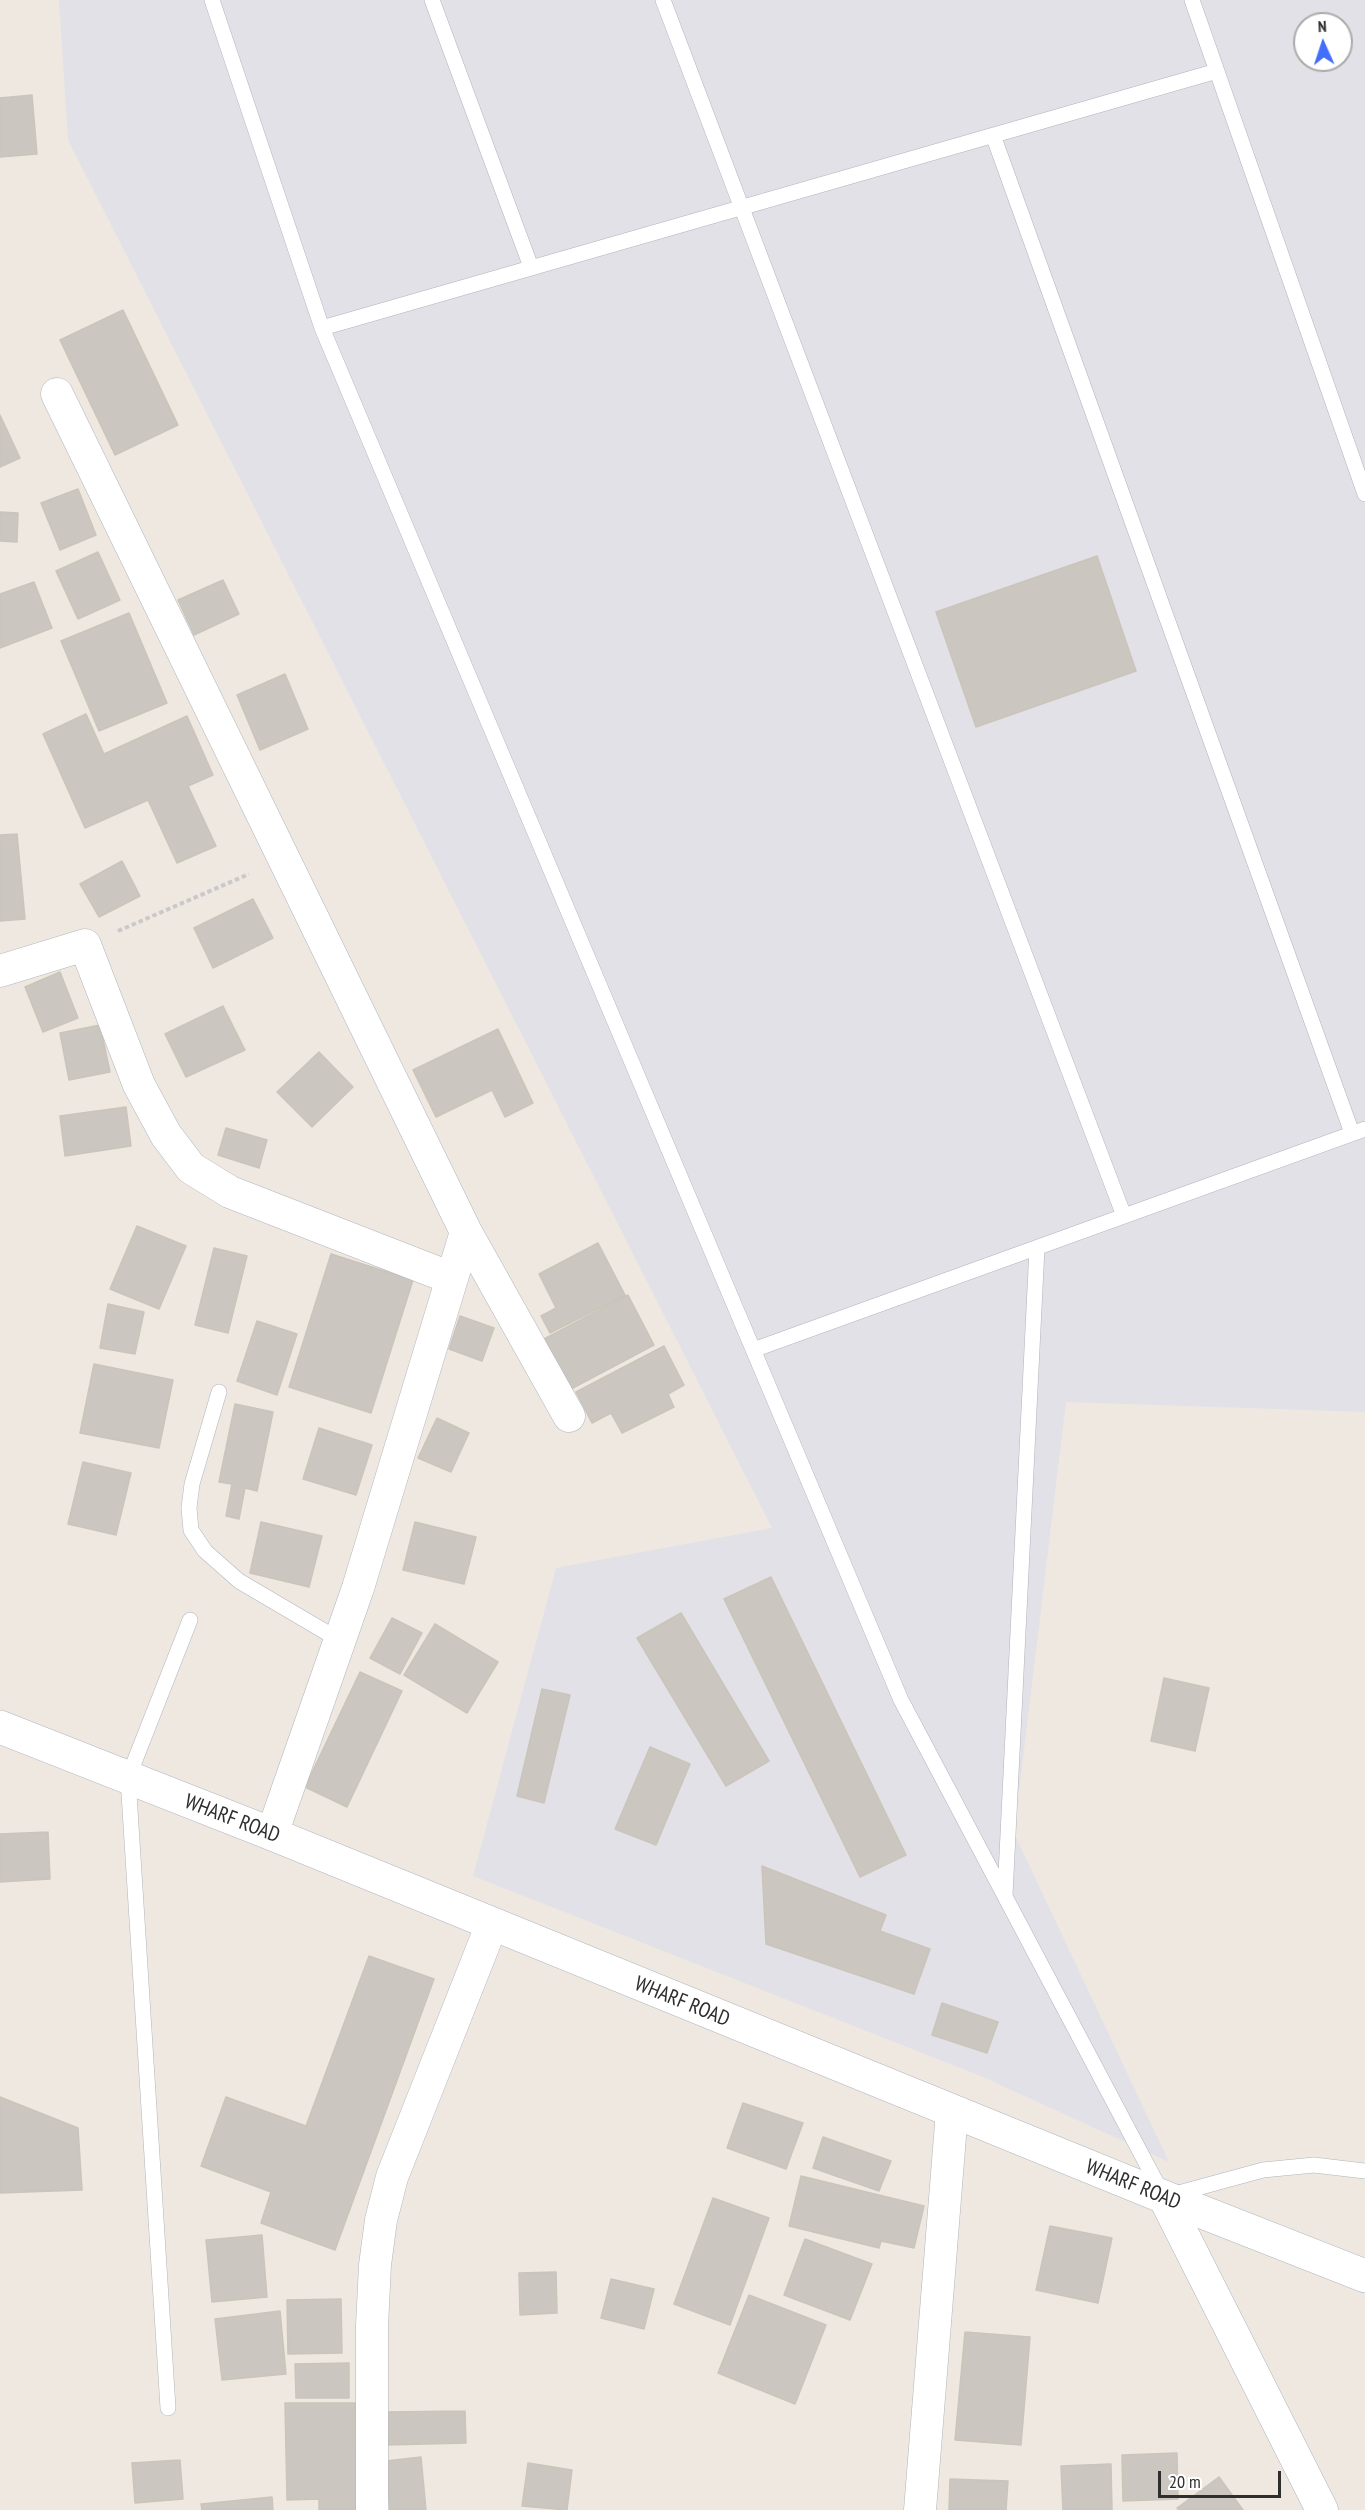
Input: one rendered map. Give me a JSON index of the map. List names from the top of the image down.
{
  "streets": {
    "main road": ["WHARF ROAD"]
  },
  "scale_bar": "20 m",
  "north": "top"
}
